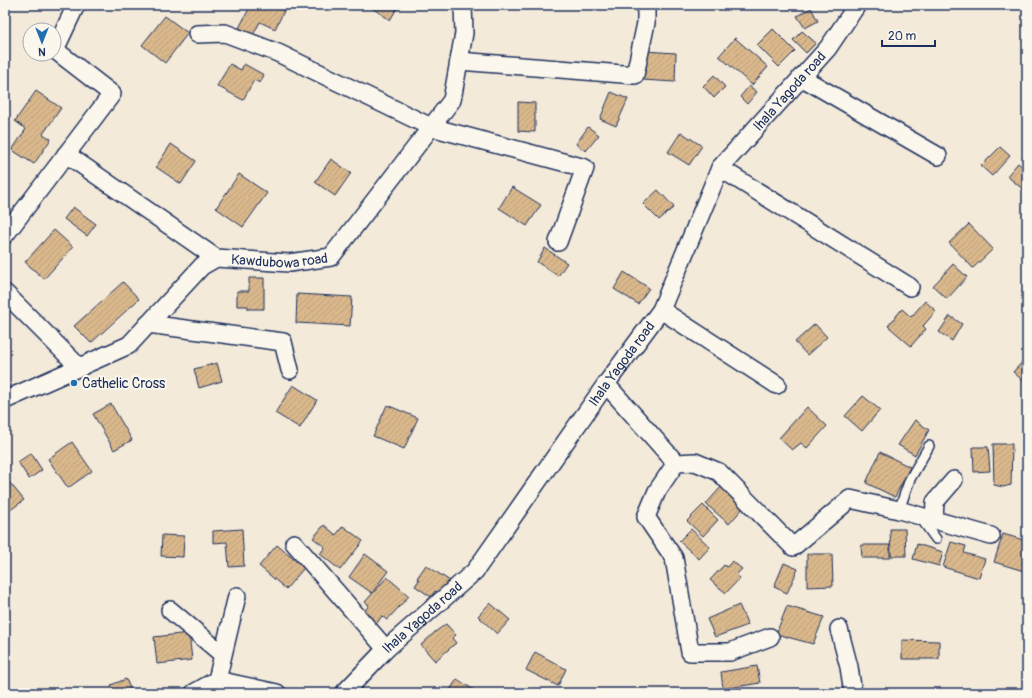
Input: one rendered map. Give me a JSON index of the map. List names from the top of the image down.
{
  "streets": {
    "street": ["Ihala Yagoda road", "Kawdubowa road"]
  },
  "places": ["Cathelic Cross"],
  "scale_bar": "20 m",
  "north": "bottom"
}
